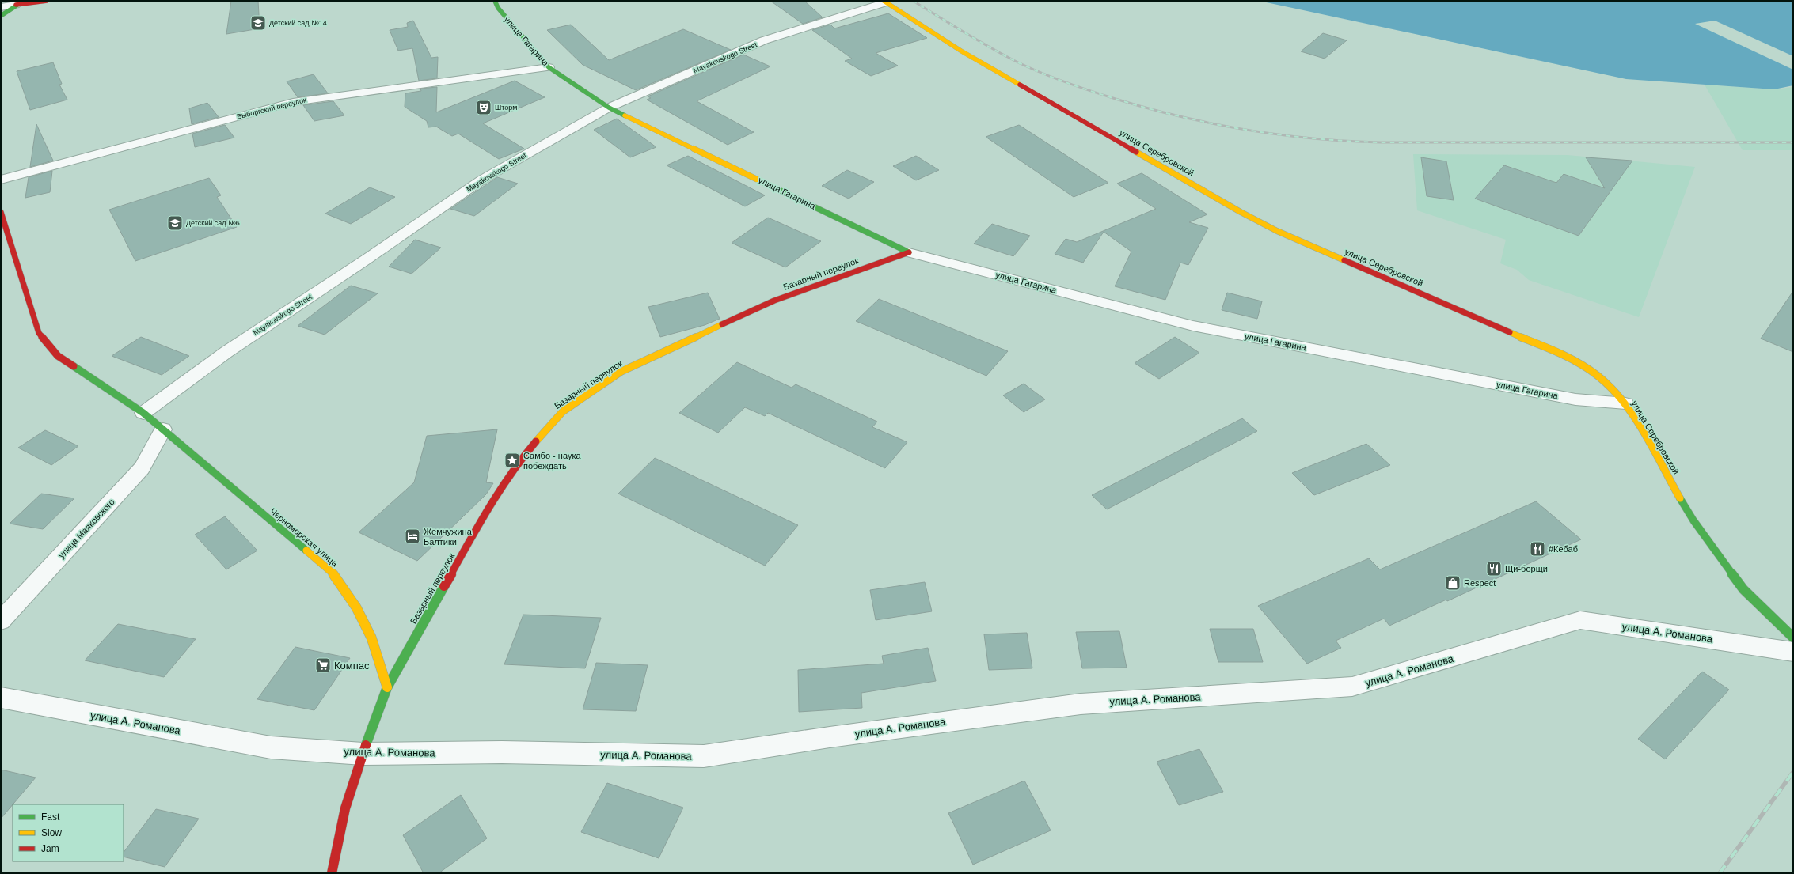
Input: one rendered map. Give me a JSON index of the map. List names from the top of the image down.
{
  "streets": {
    "street": [
      "улица Гагарина",
      "Mayakovskogo Street",
      "Выборгский переулок",
      "улица Серебровской",
      "Базарный переулок",
      "улица Маяковского",
      "Черноморская улица",
      "улица А. Романова"
    ]
  },
  "crossings": [
    ["улица Гагарина", "Mayakovskogo Street"],
    ["улица Гагарина", "Выборгский переулок"],
    ["улица Гагарина", "улица Серебровской"],
    ["улица Гагарина", "Базарный переулок"],
    ["Mayakovskogo Street", "улица Серебровской"],
    ["Mayakovskogo Street", "Черноморская улица"],
    ["Базарный переулок", "Черноморская улица"],
    ["улица Маяковского", "Черноморская улица"]
  ],
  "places": {
    "school or university": ["Детский сад №14", "Детский сад №6"],
    "theatre": ["Шторм"],
    "place": ["Самбо - наука побеждать"],
    "hotel": ["Жемчужина Балтики"],
    "restaurant": ["#Кебаб", "Щи-борщи"],
    "shop": ["Respect"],
    "supermarket": ["Компас"]
  },
  "legend": ["Fast", "Slow", "Jam"]
}
